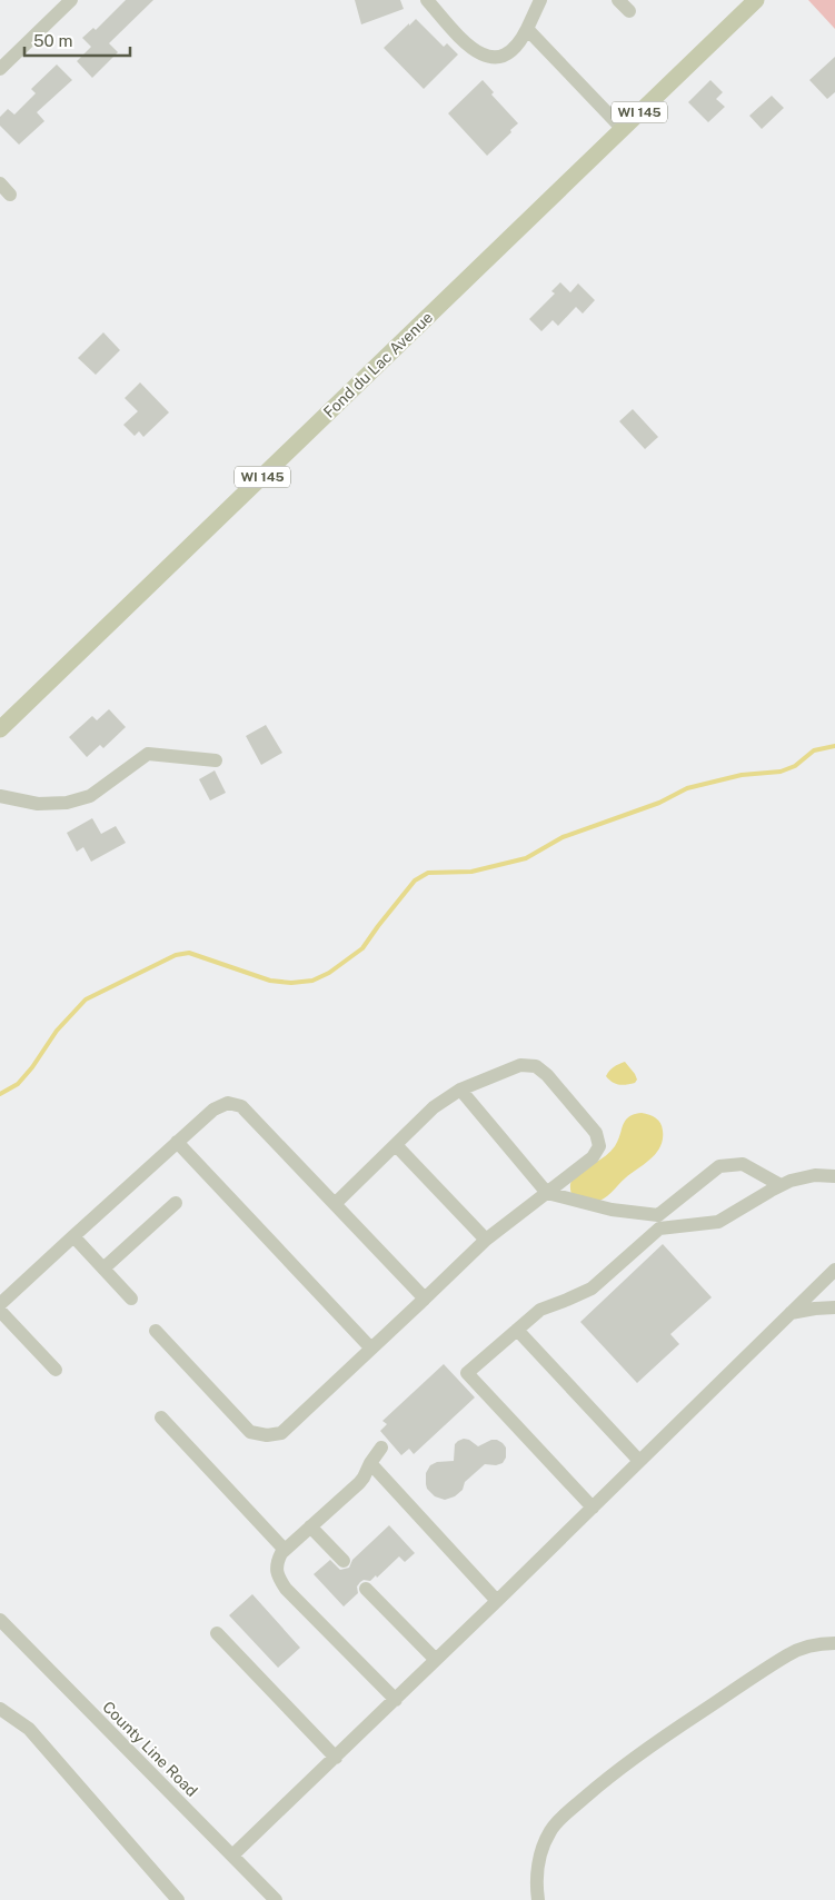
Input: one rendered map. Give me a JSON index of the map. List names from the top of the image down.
{
  "streets": {
    "main road": ["WI 145", "Fond du Lac Avenue"],
    "street": ["County Line Road"]
  },
  "scale_bar": "50 m"
}
